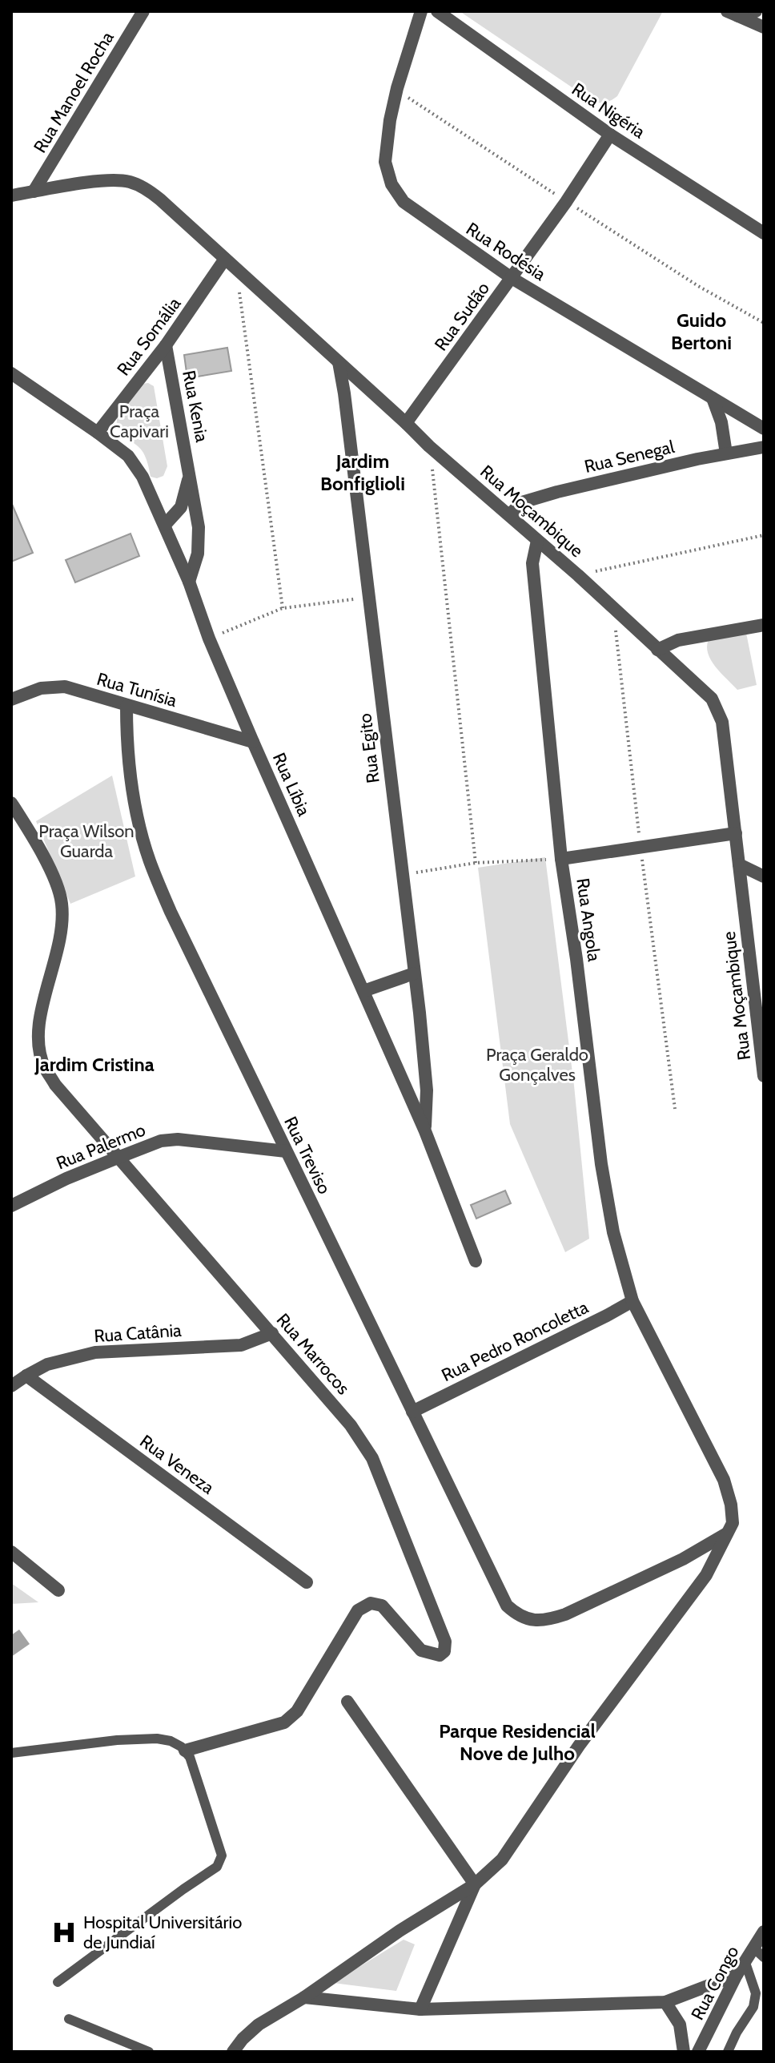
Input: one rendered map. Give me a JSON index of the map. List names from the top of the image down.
{
  "streets": {
    "street": [
      "Rua Manoel Rocha",
      "Rua Nigéria",
      "Rua Rodésia",
      "Rua Sudão",
      "Rua Somália",
      "Rua Kenia",
      "Rua Senegal",
      "Rua Moçambique",
      "Rua Tunísia",
      "Rua Egito",
      "Rua Líbia",
      "Rua Angola",
      "Rua Palermo",
      "Rua Treviso",
      "Rua Catânia",
      "Rua Pedro Roncoletta",
      "Rua Marrocos",
      "Rua Veneza",
      "Rua Congo"
    ]
  },
  "crossings": [
    ["Rua Manoel Rocha", "Rua Moçambique"],
    ["Rua Nigéria", "Rua Sudão"],
    ["Rua Rodésia", "Rua Sudão"],
    ["Rua Sudão", "Rua Moçambique"],
    ["Rua Somália", "Rua Kenia"],
    ["Rua Somália", "Rua Moçambique"],
    ["Rua Somália", "Rua Líbia"],
    ["Rua Kenia", "Rua Líbia"],
    ["Rua Senegal", "Rua Moçambique"],
    ["Rua Moçambique", "Rua Egito"],
    ["Rua Moçambique", "Rua Angola"],
    ["Rua Tunísia", "Rua Líbia"],
    ["Rua Tunísia", "Rua Treviso"],
    ["Rua Egito", "Rua Líbia"],
    ["Rua Angola", "Rua Treviso"],
    ["Rua Angola", "Rua Pedro Roncoletta"],
    ["Rua Palermo", "Rua Treviso"],
    ["Rua Palermo", "Rua Marrocos"],
    ["Rua Treviso", "Rua Pedro Roncoletta"],
    ["Rua Catânia", "Rua Marrocos"],
    ["Rua Catânia", "Rua Veneza"]
  ],
  "districts": [
    "Guido Bertoni",
    "Jardim Bonfiglioli",
    "Jardim Cristina",
    "Parque Residencial Nove de Julho"
  ],
  "parks": ["Praça Capivari", "Praça Wilson Guarda", "Praça Geraldo Gonçalves"],
  "places": {
    "hospital": ["Hospital Universitário de Jundiaí"]
  }
}
